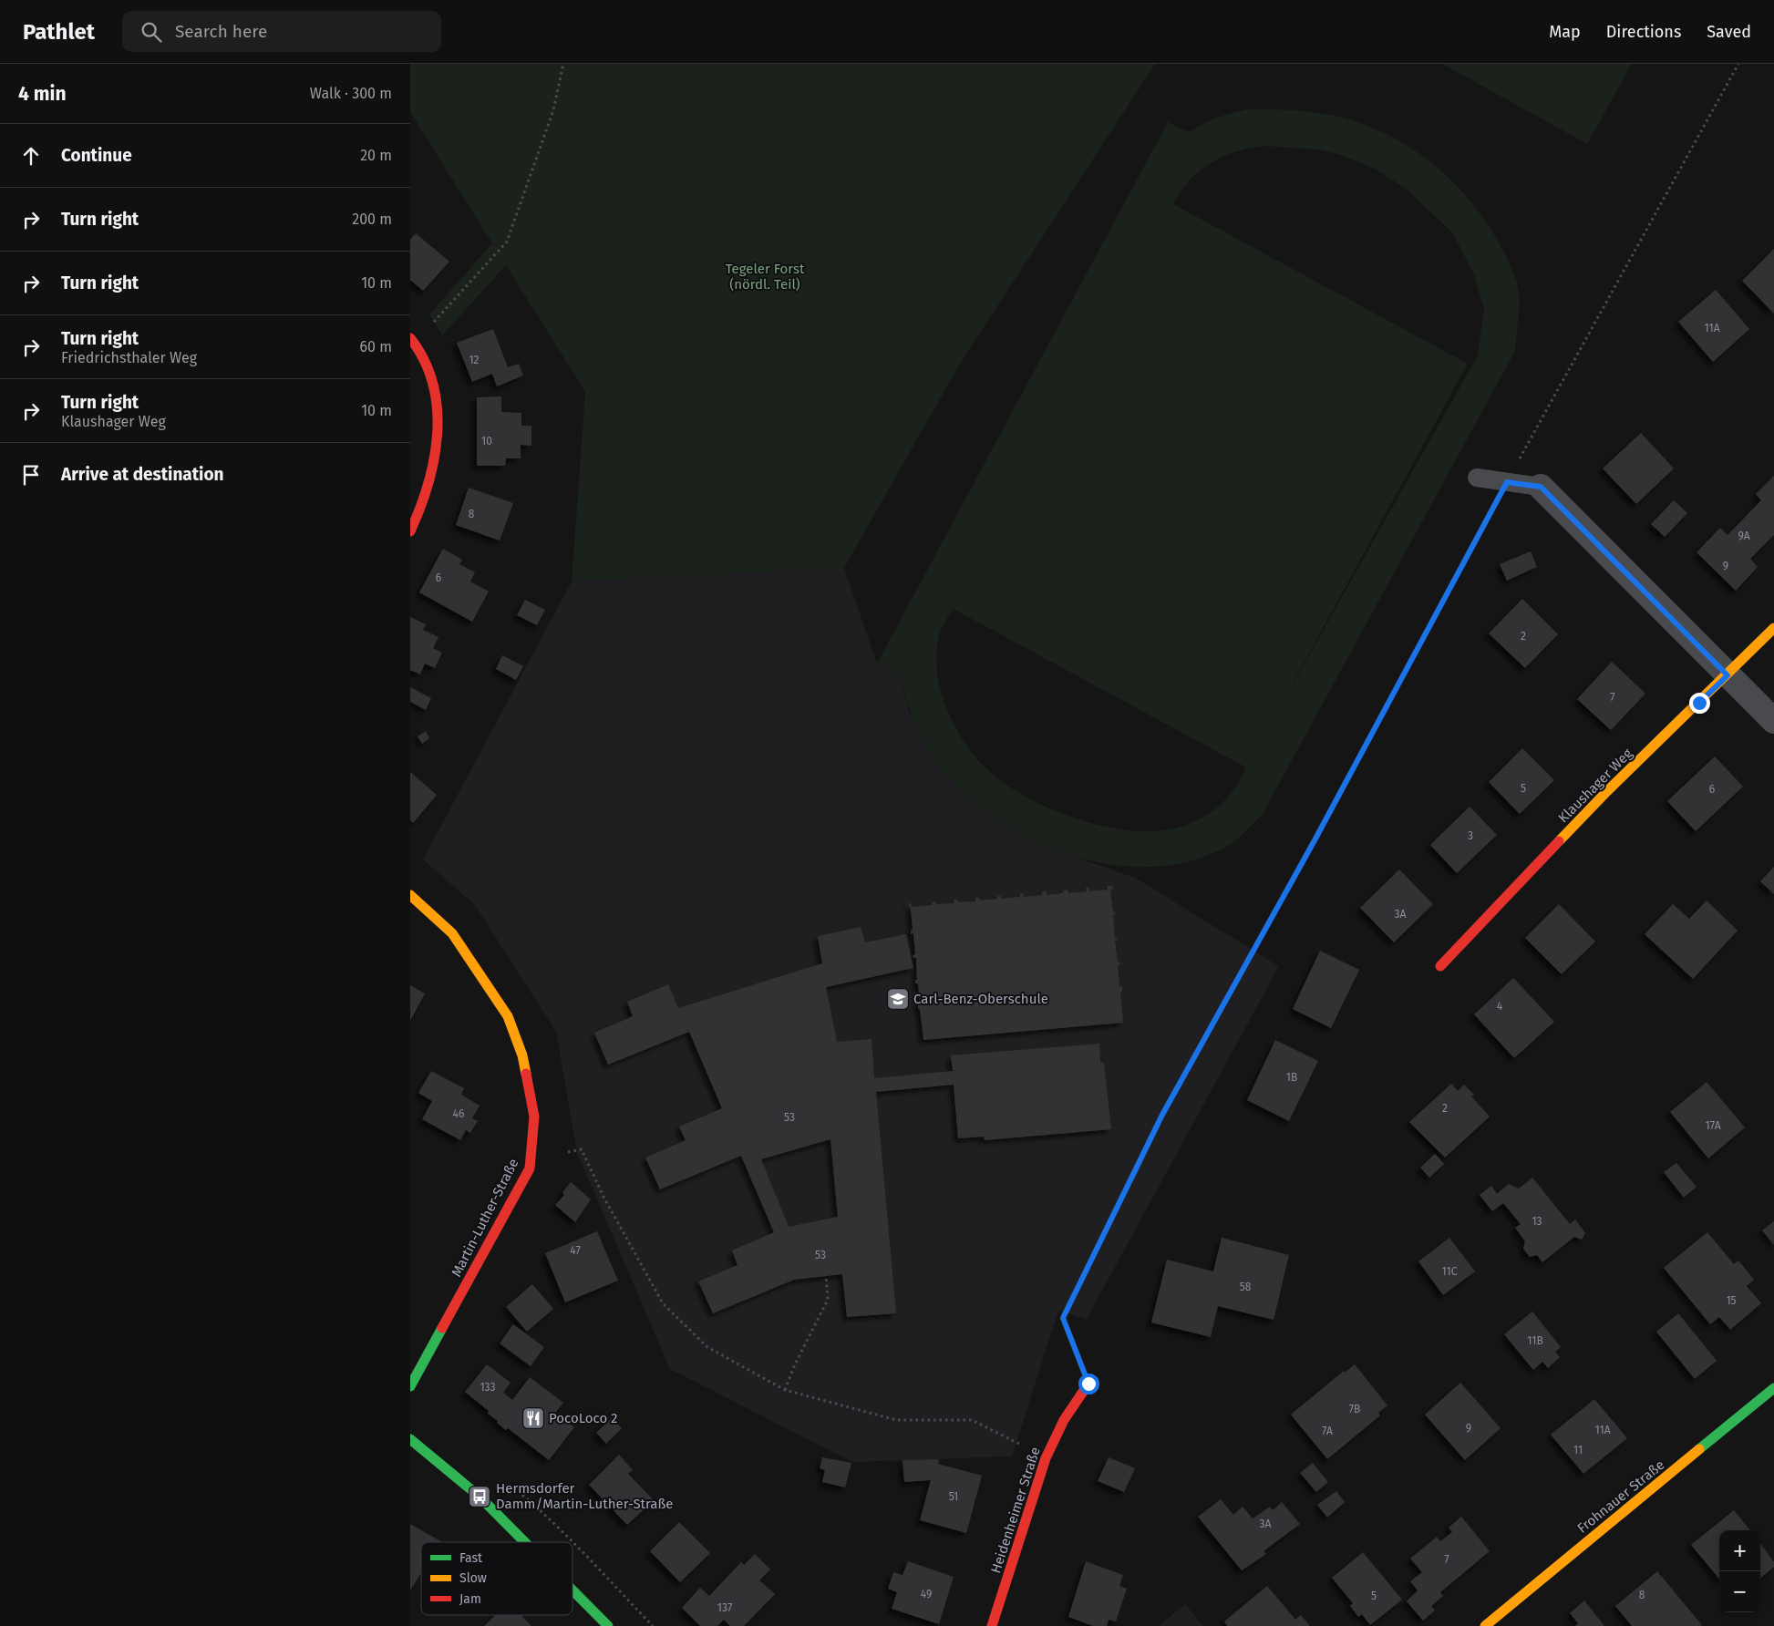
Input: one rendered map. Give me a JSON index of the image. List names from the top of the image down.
{
  "streets": {
    "street": [
      "Klaushager Weg",
      "Martin-Luther-Straße",
      "Frohnauer Straße",
      "Heidenheimer Straße"
    ]
  },
  "parks": ["Tegeler Forst (nördl. Teil)"],
  "places": {
    "school or university": ["Carl-Benz-Oberschule"],
    "restaurant": ["PocoLoco 2"],
    "bus stop": ["Hermsdorfer Damm/Martin-Luther-Straße"]
  },
  "house_numbers": [
    "11A",
    "12",
    "10",
    "8",
    "9A",
    "9",
    "6",
    "2",
    "7",
    "5",
    "6",
    "3",
    "3A",
    "4",
    "1B",
    "2",
    "46",
    "53",
    "17A",
    "13",
    "47",
    "53",
    "11C",
    "58",
    "15",
    "11B",
    "133",
    "7B",
    "9",
    "11A",
    "7A",
    "11",
    "51",
    "3A",
    "7",
    "49",
    "8",
    "5",
    "137"
  ],
  "legend": ["Fast", "Slow", "Jam"],
  "page": {
    "header": "Pathlet",
    "search": "Search here",
    "nav": ["Map", "Directions", "Saved"],
    "heading": ["4 min", "Walk · 300 m"],
    "list": [
      ["Continue", "20 m"],
      ["Turn right", "200 m"],
      ["Turn right", "10 m"],
      ["Turn right", "Friedrichsthaler Weg", "60 m"],
      ["Turn right", "Klaushager Weg", "10 m"],
      "Arrive at destination"
    ],
    "map_buttons": ["+", "−"]
  }
}
